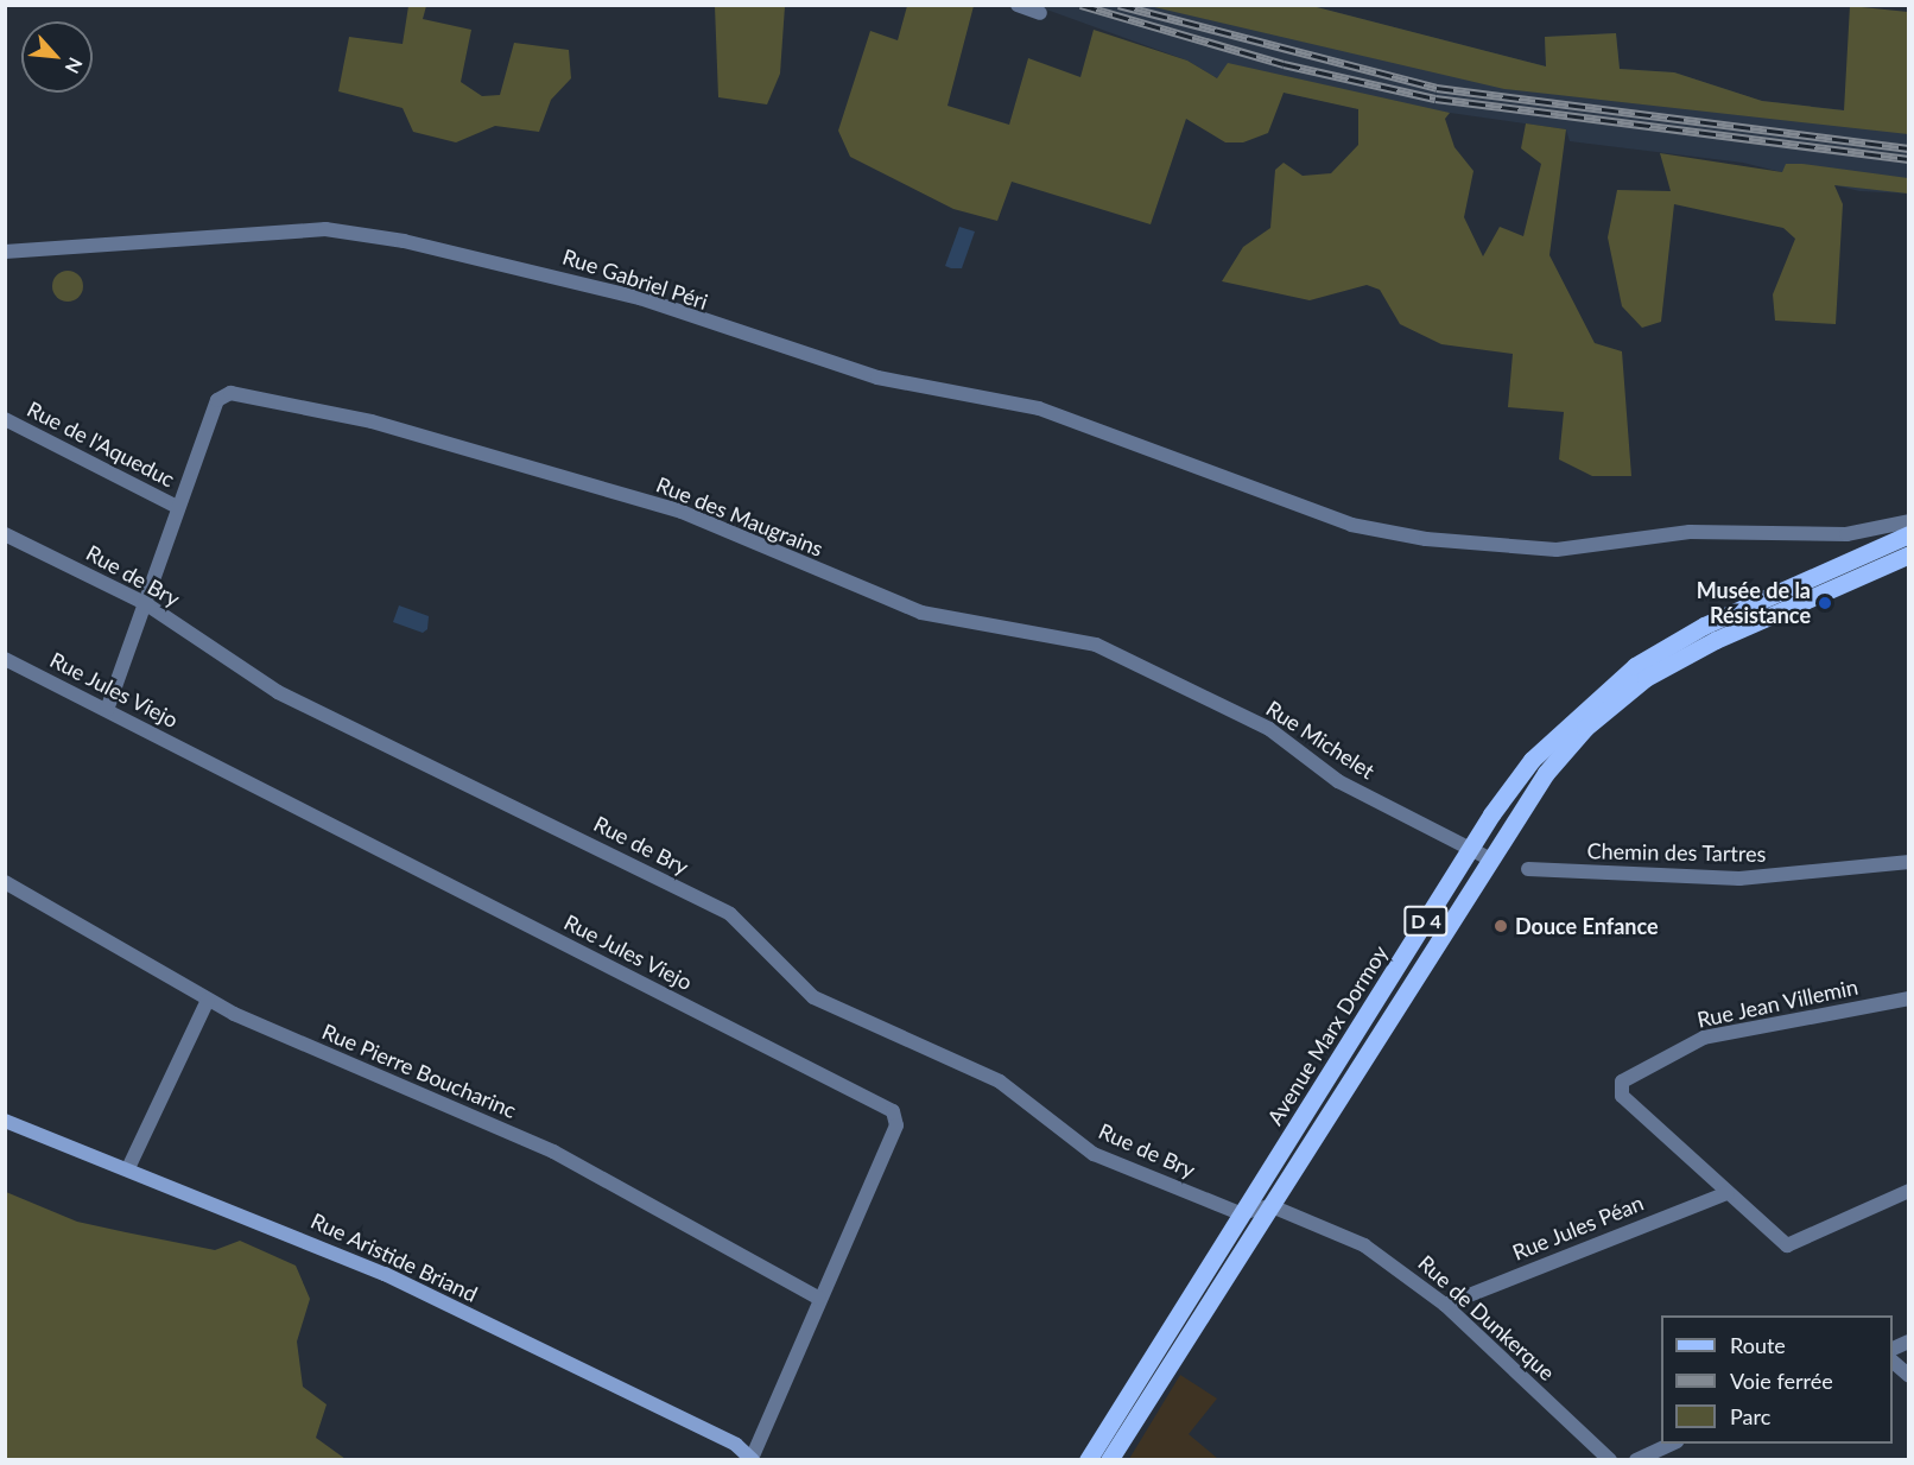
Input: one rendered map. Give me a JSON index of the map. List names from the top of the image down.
{
  "streets": {
    "main road": ["D 4", "Avenue Marx Dormoy"],
    "street": [
      "Rue Gabriel Péri",
      "Rue de l'Aqueduc",
      "Rue des Maugrains",
      "Rue de Bry",
      "Rue Jules Viejo",
      "Rue Michelet",
      "Chemin des Tartres",
      "Rue Jean Villemin",
      "Rue Pierre Boucharinc",
      "Rue Jules Péan",
      "Rue Aristide Briand",
      "Rue de Dunkerque"
    ]
  },
  "crossings": [
    ["Rue de l'Aqueduc", "Rue des Maugrains"],
    ["Rue des Maugrains", "Rue Michelet"],
    ["Rue de Bry", "Avenue Marx Dormoy"],
    ["Rue Jules Viejo", "Rue Pierre Boucharinc"],
    ["Rue Jules Viejo", "Rue Aristide Briand"],
    ["Rue Michelet", "Avenue Marx Dormoy"],
    ["Rue Jean Villemin", "Rue Jules Péan"],
    ["Avenue Marx Dormoy", "Rue de Dunkerque"],
    ["Rue Jules Péan", "Rue de Dunkerque"]
  ],
  "places": ["Musée de la Résistance", "Douce Enfance"],
  "legend": ["Route", "Voie ferrée", "Parc"],
  "north": "bottom right"
}
